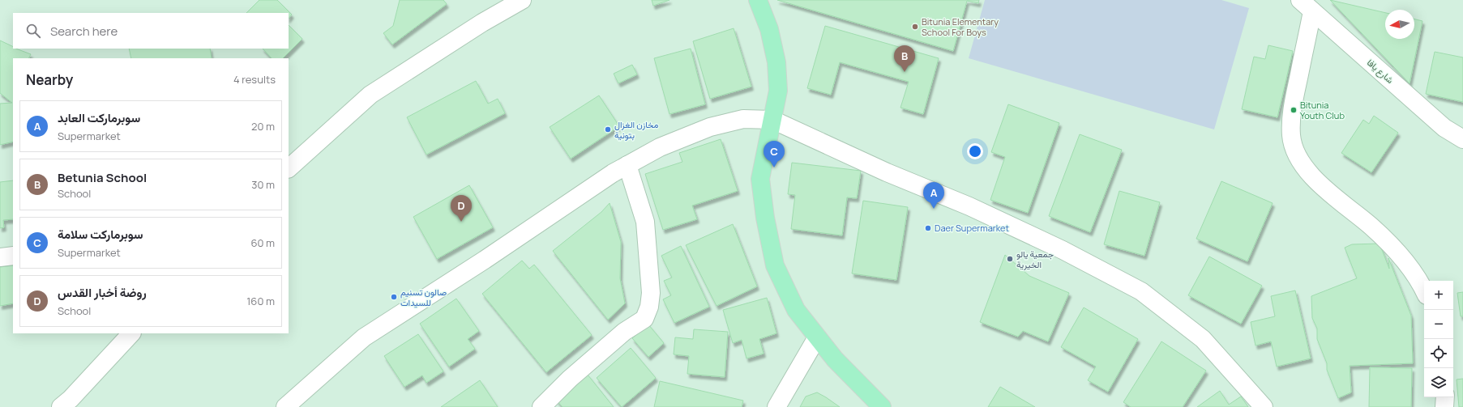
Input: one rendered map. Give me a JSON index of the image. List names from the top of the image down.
{
  "streets": {
    "street": ["شارع يافا"]
  },
  "places": [
    "Bitunia Elementary School For Boys",
    "Bitunia Youth Club",
    "مخازن الغزال بتونية",
    "Daer Supermarket",
    "جمعية يالو الخيرية",
    "صالون تسنيم للسيدات"
  ],
  "north": "left",
  "page": {
    "search": "Search here",
    "pins": [
      "B",
      "C",
      "A",
      "D"
    ],
    "heading": ["Nearby", "4 results"],
    "list": [
      {
        "mark": "A",
        "name": "سوبرماركت العابد",
        "note": "Supermarket",
        "value": "20 m"
      },
      {
        "mark": "B",
        "name": "Betunia School",
        "note": "School",
        "value": "30 m"
      },
      {
        "mark": "C",
        "name": "سوبرماركت سلامة",
        "note": "Supermarket",
        "value": "60 m"
      },
      {
        "mark": "D",
        "name": "روضة أخبار القدس",
        "note": "School",
        "value": "160 m"
      }
    ],
    "map_buttons": ["+", "−"]
  }
}
